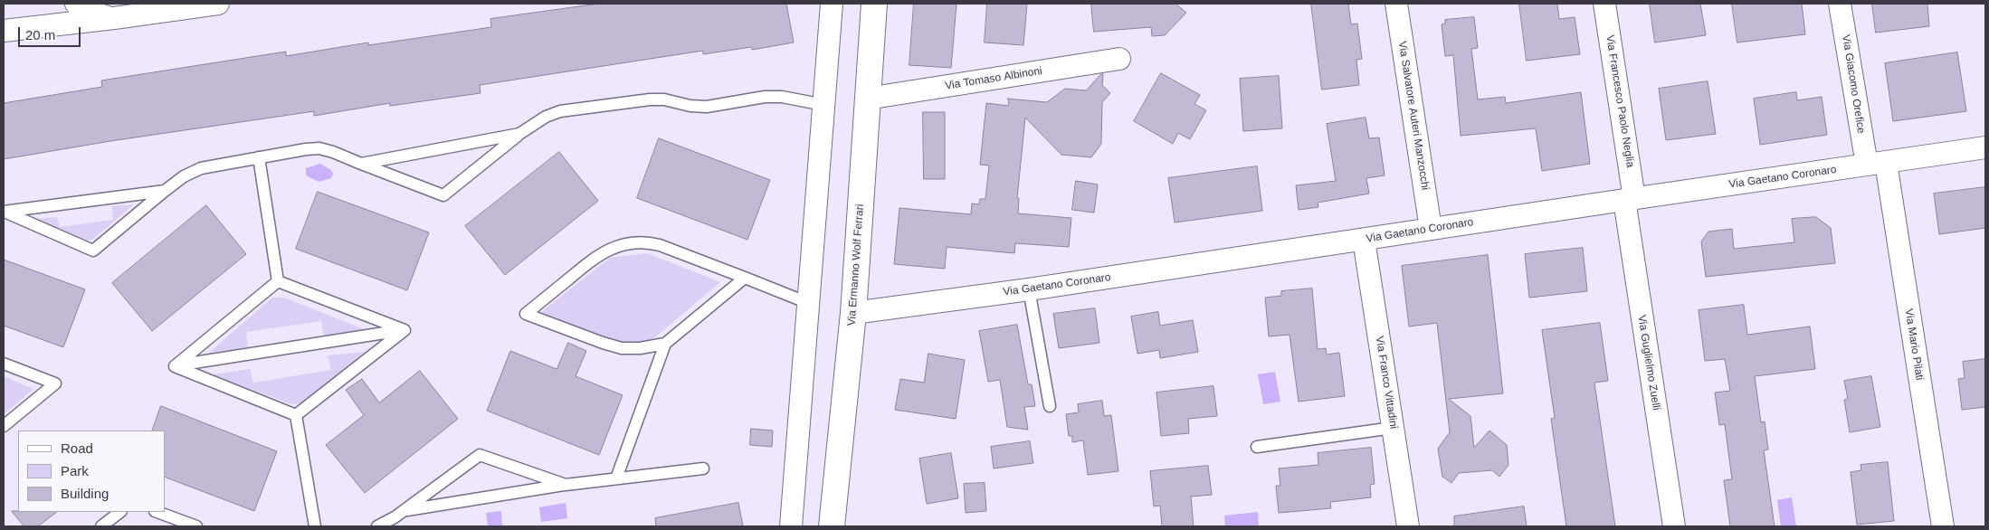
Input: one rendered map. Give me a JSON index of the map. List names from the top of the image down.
{
  "streets": {
    "street": [
      "Via Tomaso Albinoni",
      "Via Giacomo Orefice",
      "Via Francesco Paolo Neglia",
      "Via Salvatore Auteri Manzocchi",
      "Via Gaetano Coronaro",
      "Via Ermanno Wolf Ferrari",
      "Via Mario Pilati",
      "Via Guglielmo Zuelli",
      "Via Franco Vittadini"
    ]
  },
  "crossings": [
    ["Via Tomaso Albinoni", "Via Ermanno Wolf Ferrari"],
    ["Via Giacomo Orefice", "Via Gaetano Coronaro"],
    ["Via Giacomo Orefice", "Via Mario Pilati"],
    ["Via Francesco Paolo Neglia", "Via Gaetano Coronaro"],
    ["Via Francesco Paolo Neglia", "Via Guglielmo Zuelli"],
    ["Via Salvatore Auteri Manzocchi", "Via Gaetano Coronaro"],
    ["Via Gaetano Coronaro", "Via Ermanno Wolf Ferrari"],
    ["Via Gaetano Coronaro", "Via Mario Pilati"],
    ["Via Gaetano Coronaro", "Via Guglielmo Zuelli"],
    ["Via Gaetano Coronaro", "Via Franco Vittadini"]
  ],
  "legend": ["Road", "Park", "Building"],
  "scale_bar": "20 m"
}
